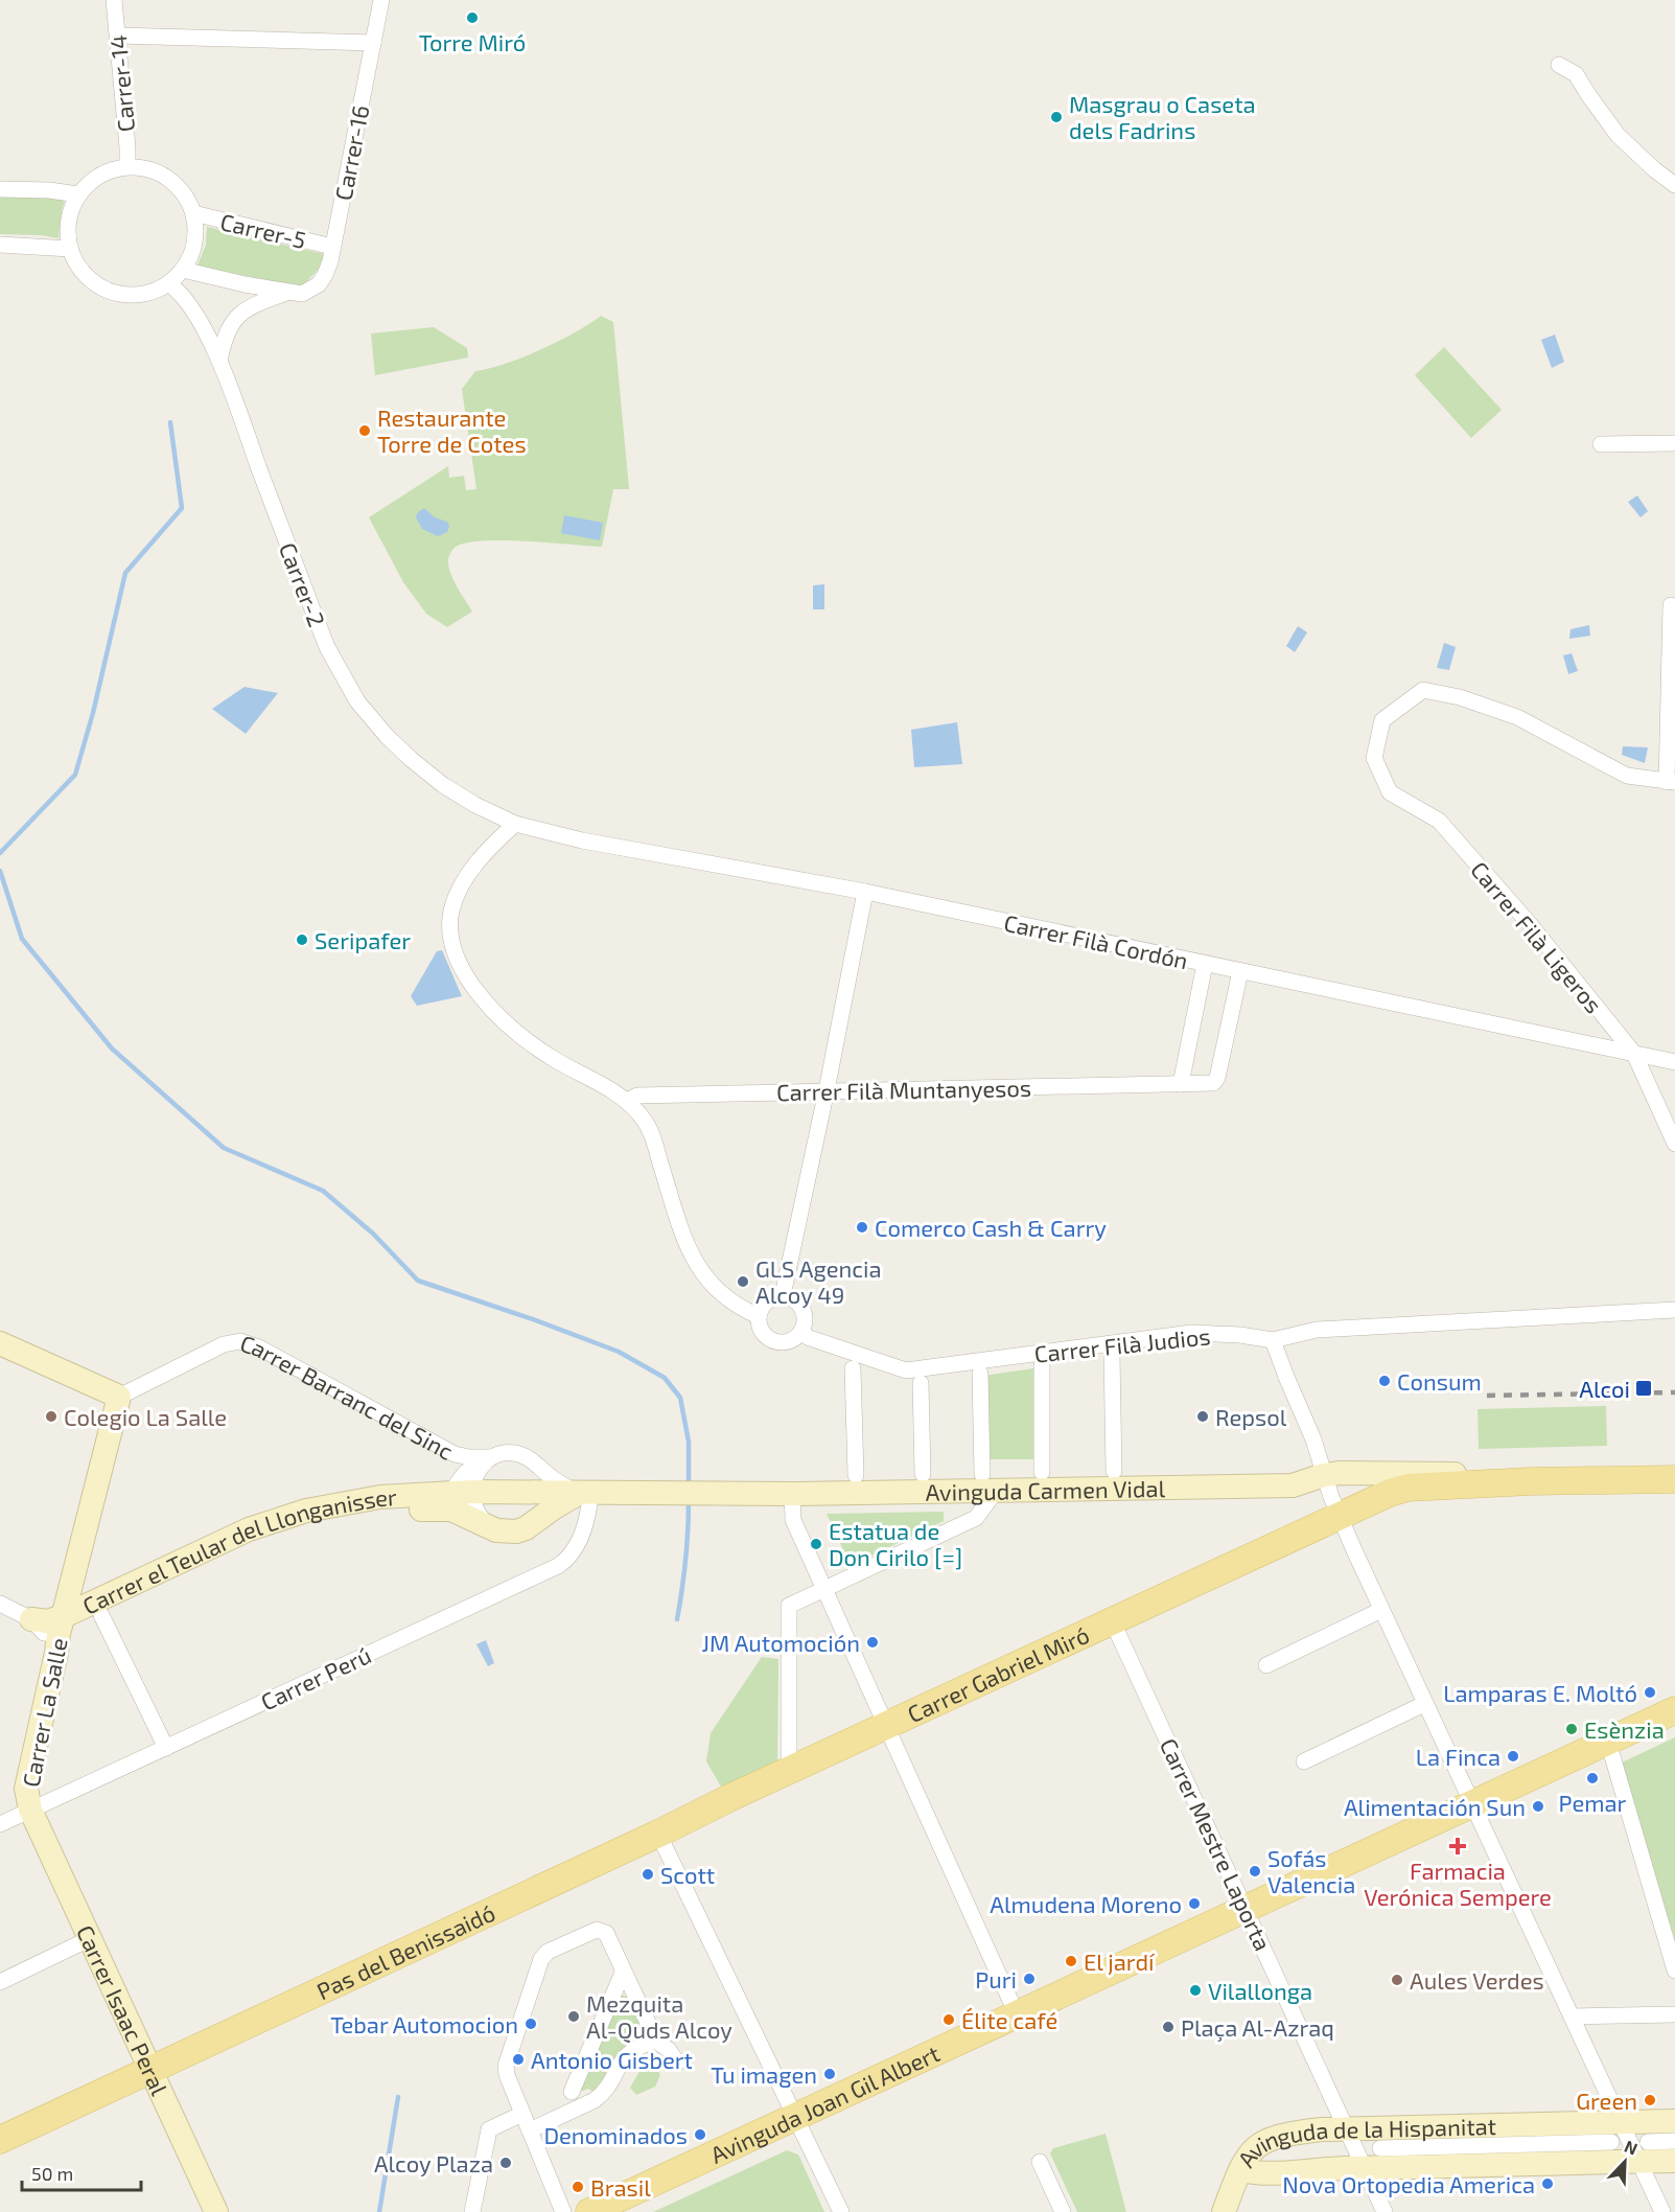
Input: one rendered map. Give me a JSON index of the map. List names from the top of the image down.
{
  "streets": {
    "main road": ["Carrer Gabriel Miró", "Pas del Benissaidó", "Avinguda Joan Gil Albert"],
    "street": [
      "Carrer-14",
      "Carrer-16",
      "Carrer-5",
      "Carrer-2",
      "Carrer Filà Ligeros",
      "Carrer Filà Cordón",
      "Carrer Filà Muntanyesos",
      "Carrer Filà Judios",
      "Carrer Barranc del Sinc",
      "Avinguda Carmen Vidal",
      "Carrer el Teular del Llonganisser",
      "Carrer Perú",
      "Carrer La Salle",
      "Carrer Mestre Laporta",
      "Carrer Isaac Peral",
      "Avinguda de la Hispanitat"
    ]
  },
  "crossings": [
    ["Carrer-14", "Carrer-5"],
    ["Carrer-14", "Carrer-2"],
    ["Carrer-16", "Carrer-5"],
    ["Carrer-16", "Carrer-2"],
    ["Carrer-5", "Carrer-2"],
    ["Carrer-2", "Carrer Filà Cordón"],
    ["Carrer Filà Ligeros", "Carrer Filà Cordón"],
    ["Carrer Filà Cordón", "Carrer Filà Muntanyesos"],
    ["Carrer Barranc del Sinc", "Carrer La Salle"],
    ["Avinguda Carmen Vidal", "Carrer el Teular del Llonganisser"],
    ["Avinguda Carmen Vidal", "Carrer Gabriel Miró"],
    ["Avinguda Carmen Vidal", "Carrer Perú"],
    ["Carrer el Teular del Llonganisser", "Carrer Perú"],
    ["Carrer el Teular del Llonganisser", "Carrer La Salle"],
    ["Carrer Gabriel Miró", "Carrer Mestre Laporta"],
    ["Carrer Gabriel Miró", "Pas del Benissaidó"],
    ["Carrer Perú", "Carrer La Salle"],
    ["Carrer Perú", "Carrer Isaac Peral"],
    ["Carrer La Salle", "Carrer Isaac Peral"],
    ["Carrer Mestre Laporta", "Avinguda Joan Gil Albert"],
    ["Carrer Mestre Laporta", "Avinguda de la Hispanitat"],
    ["Pas del Benissaidó", "Carrer Isaac Peral"]
  ],
  "places": {
    "other": [
      "Torre Miró",
      "Masgrau o Caseta dels Fadrins",
      "Restaurante Torre de Cotes",
      "Seripafer",
      "Comerco Cash & Carry",
      "GLS Agencia Alcoy 49",
      "Consum",
      "Colegio La Salle",
      "Repsol",
      "Estatua de Don Cirilo [=]",
      "JM Automoción",
      "Lamparas E. Moltó",
      "Esènzia",
      "La Finca",
      "Pemar",
      "Alimentación Sun",
      "Sofás Valencia",
      "Scott",
      "Almudena Moreno",
      "El jardí",
      "Puri",
      "Aules Verdes",
      "Vilallonga",
      "Mezquita Al-Quds Alcoy",
      "Élite café",
      "Tebar Automocion",
      "Plaça Al-Azraq",
      "Antonio Gisbert",
      "Tu imagen",
      "Green",
      "Denominados",
      "Alcoy Plaza",
      "Nova Ortopedia America",
      "Brasil"
    ],
    "transit": ["Alcoi"],
    "health": ["Farmacia Verónica Sempere"]
  },
  "scale_bar": "50 m",
  "north": "top right"
}
